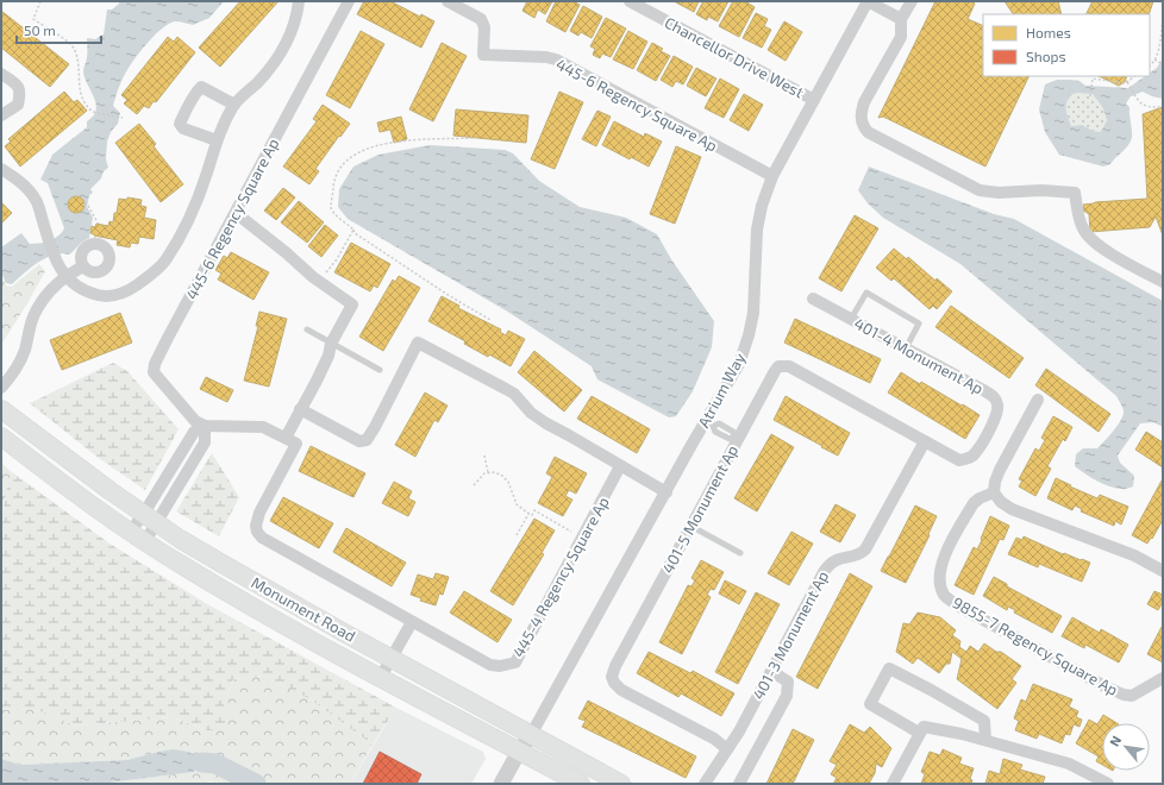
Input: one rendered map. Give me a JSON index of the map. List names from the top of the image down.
{
  "streets": {
    "main road": ["Monument Road"],
    "street": [
      "Chancellor Drive West",
      "445-6 Regency Square Ap",
      "401-4 Monument Ap",
      "Atrium Way",
      "401-5 Monument Ap",
      "445-4 Regency Square Ap",
      "401-3 Monument Ap",
      "9855-7 Regency Square Ap"
    ]
  },
  "crossings": [
    ["Chancellor Drive West", "Atrium Way"],
    ["445-6 Regency Square Ap", "Atrium Way"],
    ["401-4 Monument Ap", "401-5 Monument Ap"],
    ["401-4 Monument Ap", "401-3 Monument Ap"],
    ["Atrium Way", "Monument Road"],
    ["401-5 Monument Ap", "401-3 Monument Ap"]
  ],
  "legend": ["Homes", "Shops"],
  "scale_bar": "50 m",
  "north": "top left"
}
